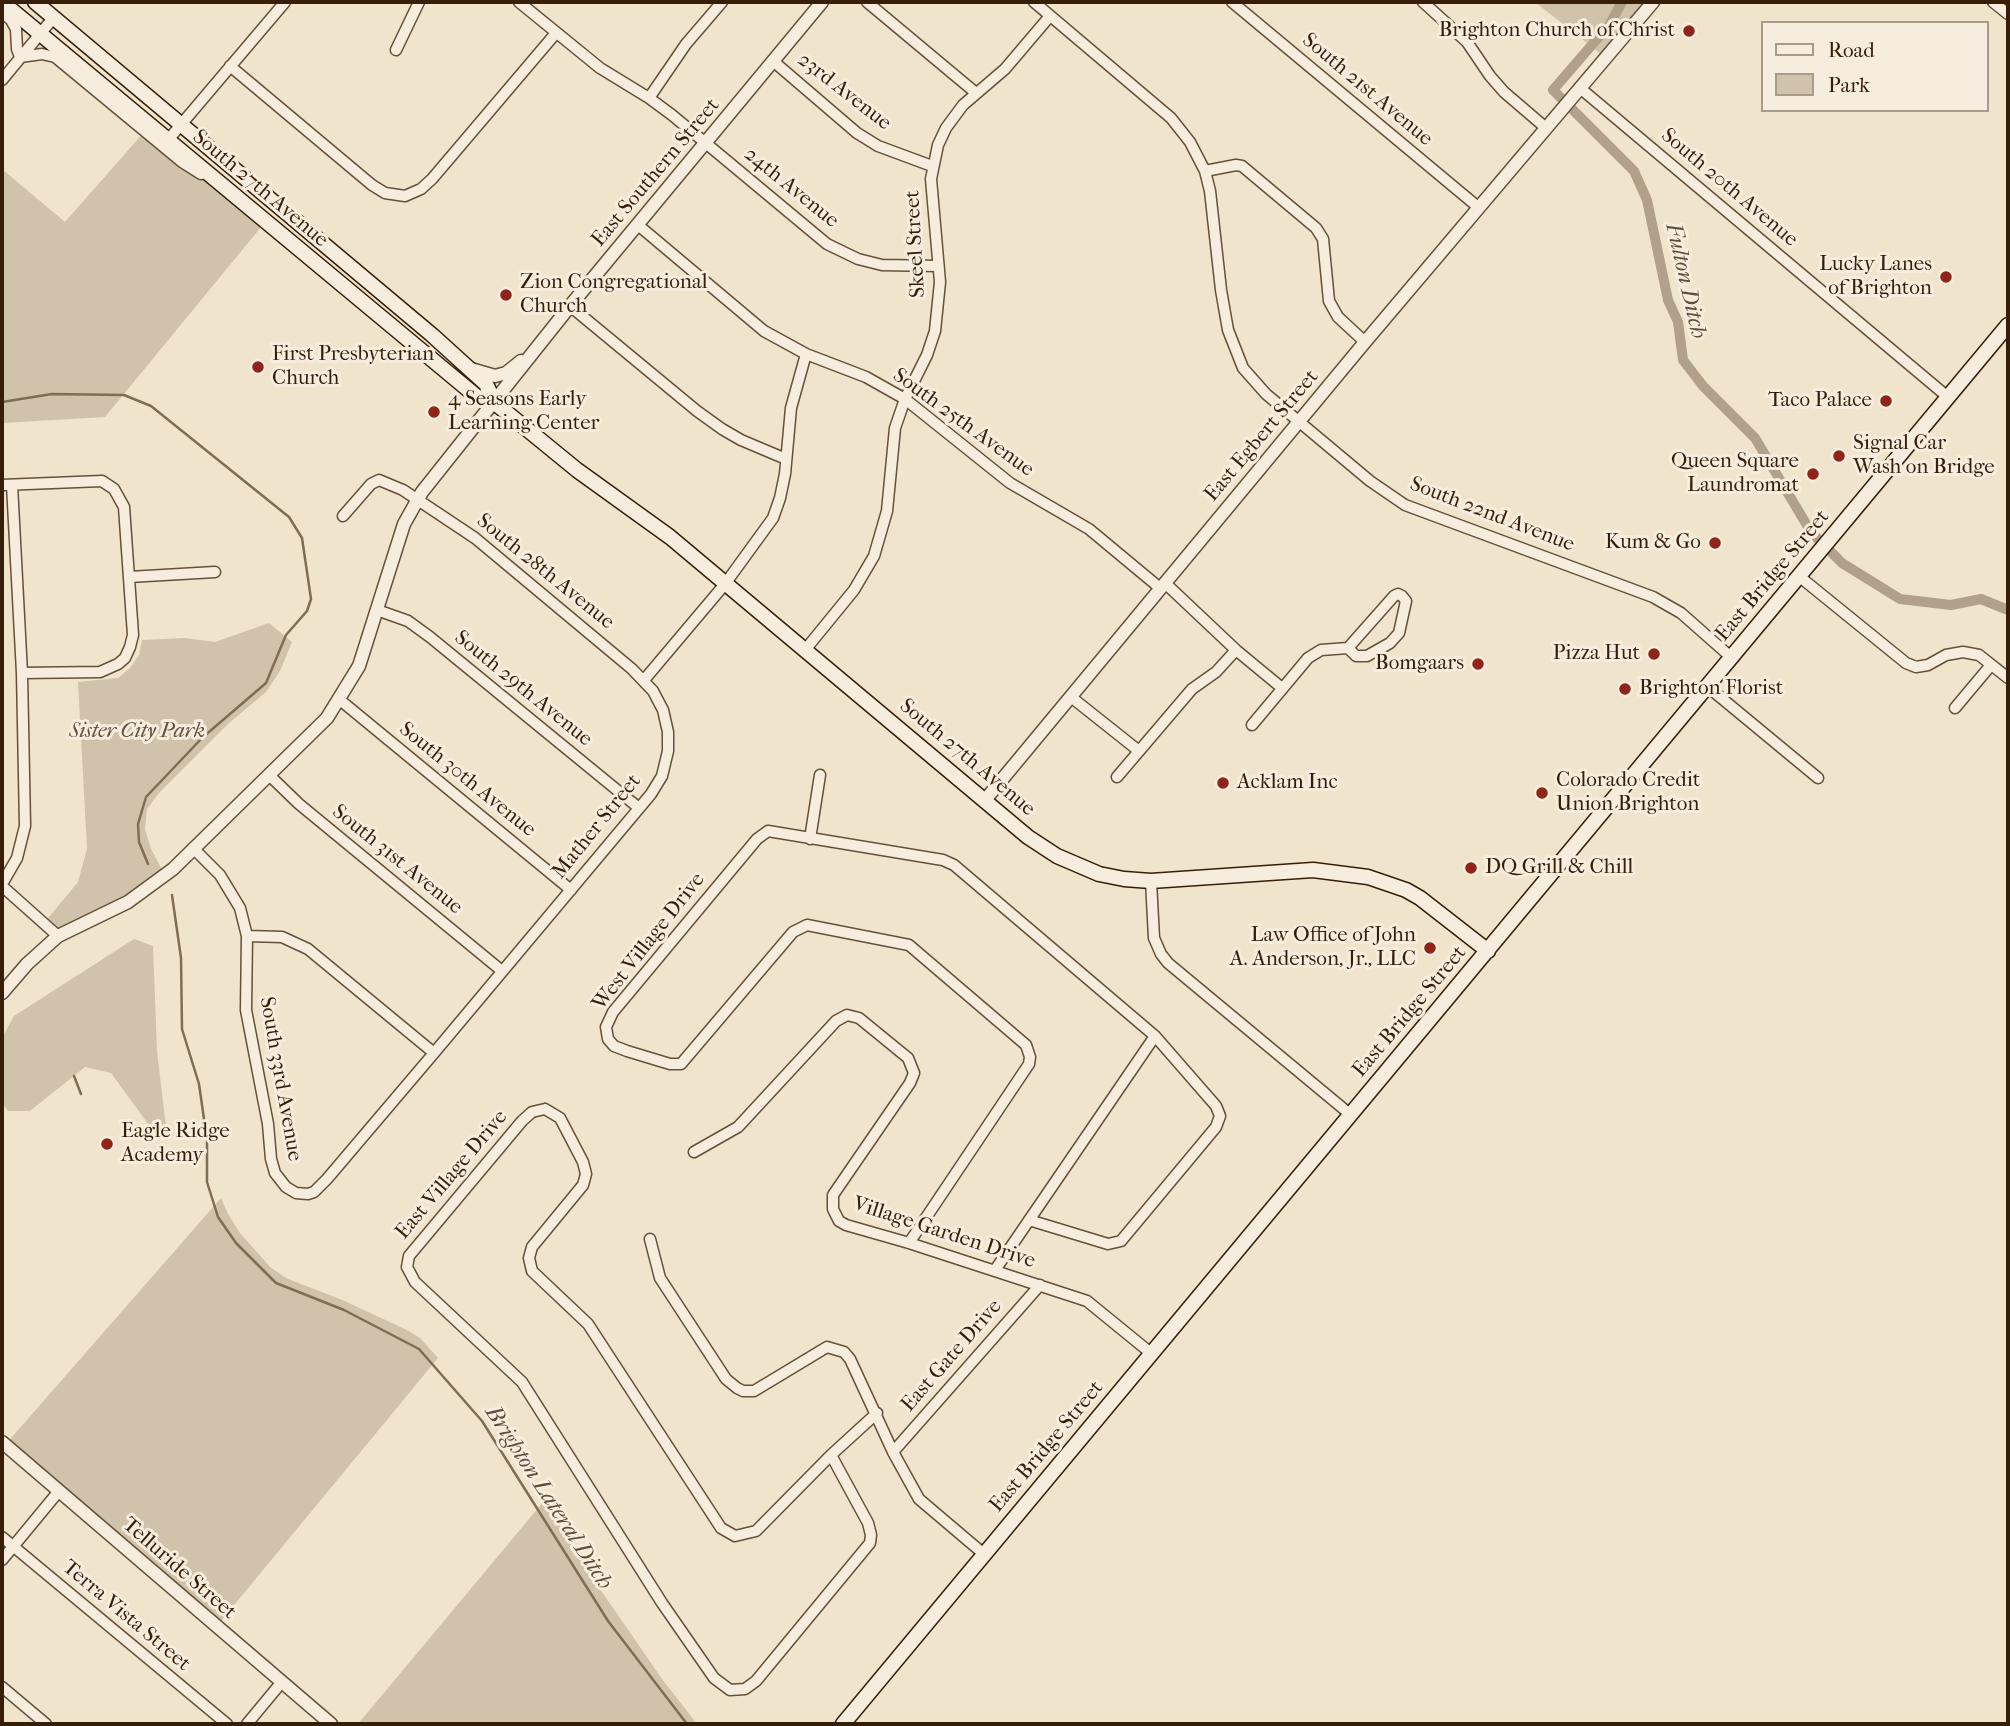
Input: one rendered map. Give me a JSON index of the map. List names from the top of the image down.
{
  "streets": {
    "main road": ["South 27th Avenue", "East Bridge Street"],
    "street": [
      "South 21st Avenue",
      "23rd Avenue",
      "East Southern Street",
      "24th Avenue",
      "South 20th Avenue",
      "Skeel Street",
      "South 25th Avenue",
      "East Egbert Street",
      "South 22nd Avenue",
      "South 28th Avenue",
      "South 29th Avenue",
      "South 30th Avenue",
      "Mather Street",
      "South 31st Avenue",
      "West Village Drive",
      "South 33rd Avenue",
      "East Village Drive",
      "Village Garden Drive",
      "East Gate Drive",
      "Telluride Street",
      "Terra Vista Street"
    ]
  },
  "crossings": [
    ["South 21st Avenue", "East Egbert Street"],
    ["23rd Avenue", "East Southern Street"],
    ["23rd Avenue", "Skeel Street"],
    ["East Southern Street", "24th Avenue"],
    ["East Southern Street", "South 27th Avenue"],
    ["East Southern Street", "South 25th Avenue"],
    ["East Southern Street", "South 28th Avenue"],
    ["East Southern Street", "South 29th Avenue"],
    ["East Southern Street", "South 30th Avenue"],
    ["East Southern Street", "South 31st Avenue"],
    ["East Southern Street", "South 33rd Avenue"],
    ["24th Avenue", "Skeel Street"],
    ["South 20th Avenue", "East Egbert Street"],
    ["South 20th Avenue", "East Bridge Street"],
    ["South 27th Avenue", "Skeel Street"],
    ["South 27th Avenue", "East Egbert Street"],
    ["South 27th Avenue", "East Bridge Street"],
    ["Skeel Street", "South 25th Avenue"],
    ["Skeel Street", "South 22nd Avenue"],
    ["South 25th Avenue", "East Egbert Street"],
    ["East Egbert Street", "South 22nd Avenue"],
    ["South 22nd Avenue", "East Bridge Street"],
    ["South 28th Avenue", "Mather Street"],
    ["East Bridge Street", "Village Garden Drive"],
    ["South 29th Avenue", "Mather Street"],
    ["South 30th Avenue", "Mather Street"],
    ["Mather Street", "South 31st Avenue"],
    ["Mather Street", "South 33rd Avenue"],
    ["West Village Drive", "Village Garden Drive"],
    ["Village Garden Drive", "East Gate Drive"]
  ],
  "water": ["Fulton Ditch", "Brighton Lateral Ditch"],
  "parks": ["Sister City Park"],
  "places": [
    "Brighton Church of Christ",
    "Lucky Lanes of Brighton",
    "Zion Congregational Church",
    "First Presbyterian Church",
    "Taco Palace",
    "4 Seasons Early Learning Center",
    "Signal Car Wash on Bridge",
    "Queen Square Laundromat",
    "Kum & Go",
    "Pizza Hut",
    "Bomgaars",
    "Brighton Florist",
    "Acklam Inc",
    "Colorado Credit Union Brighton",
    "DQ Grill & Chill",
    "Law Office of John A. Anderson, Jr., LLC",
    "Eagle Ridge Academy"
  ],
  "legend": ["Road", "Park"]
}
